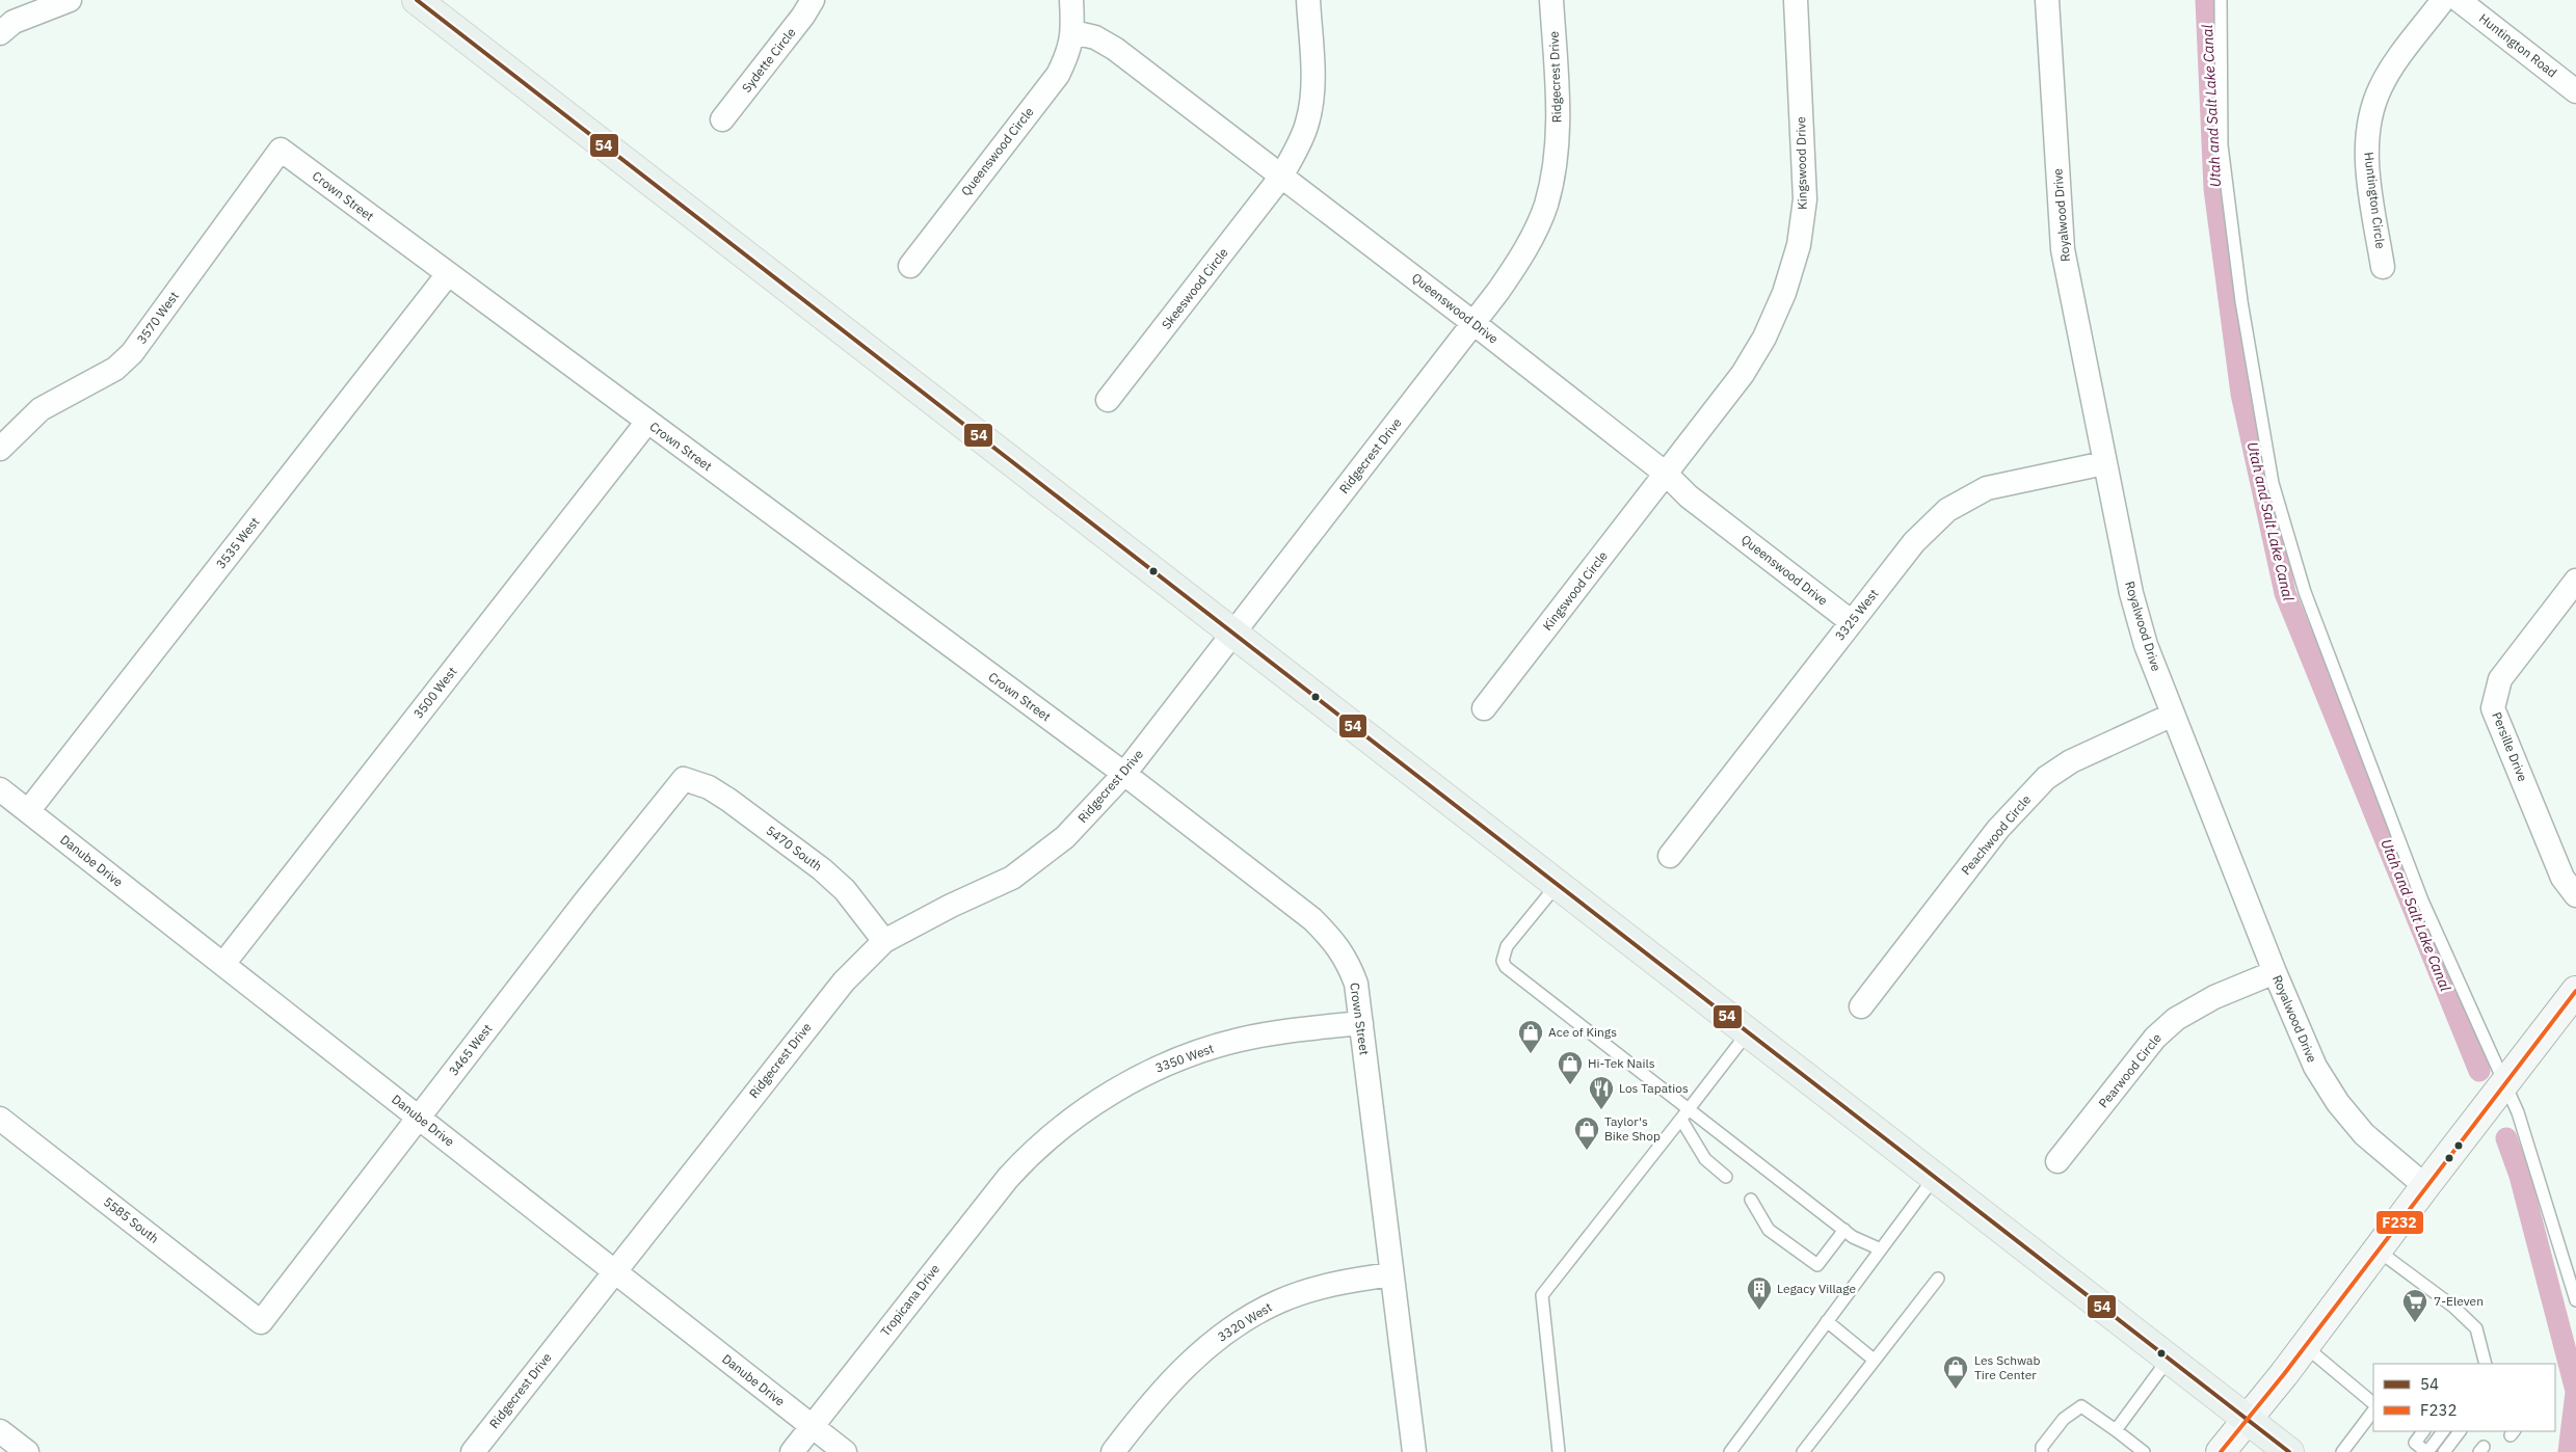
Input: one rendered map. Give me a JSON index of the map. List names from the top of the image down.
{
  "streets": {
    "street": [
      "Huntington Road",
      "Sydette Circle",
      "Ridgecrest Drive",
      "Queenswood Circle",
      "Kingswood Drive",
      "Crown Street",
      "Huntington Circle",
      "Royalwood Drive",
      "Skeeswood Circle",
      "Queenswood Drive",
      "3570 West",
      "3535 West",
      "Kingswood Circle",
      "3325 West",
      "3500 West",
      "Persille Drive",
      "Peachwood Circle",
      "5470 South",
      "Danube Drive",
      "3465 West",
      "3350 West",
      "Pearwood Circle",
      "5585 South",
      "Tropicana Drive",
      "3320 West"
    ]
  },
  "crossings": [
    ["Ridgecrest Drive", "Crown Street"],
    ["Ridgecrest Drive", "Queenswood Drive"],
    ["Ridgecrest Drive", "5470 South"],
    ["Ridgecrest Drive", "Danube Drive"],
    ["Queenswood Circle", "Queenswood Drive"],
    ["Kingswood Drive", "Queenswood Drive"],
    ["Kingswood Drive", "Kingswood Circle"],
    ["Crown Street", "3570 West"],
    ["Crown Street", "3535 West"],
    ["Crown Street", "3500 West"],
    ["Crown Street", "3350 West"],
    ["Crown Street", "3320 West"],
    ["Royalwood Drive", "3325 West"],
    ["Royalwood Drive", "Peachwood Circle"],
    ["Royalwood Drive", "Pearwood Circle"],
    ["Skeeswood Circle", "Queenswood Drive"],
    ["Queenswood Drive", "Kingswood Circle"],
    ["Queenswood Drive", "3325 West"],
    ["3535 West", "Danube Drive"],
    ["3500 West", "Danube Drive"],
    ["5470 South", "3465 West"],
    ["Danube Drive", "3465 West"],
    ["Danube Drive", "Tropicana Drive"],
    ["3465 West", "5585 South"],
    ["3350 West", "Tropicana Drive"]
  ],
  "water": ["Utah and Salt Lake Canal"],
  "places": {
    "shop": [
      "Ace of Kings",
      "Hi-Tek Nails",
      "Taylor's Bike Shop",
      "Les Schwab Tire Center"
    ],
    "restaurant": ["Los Tapatios"],
    "building": ["Legacy Village"],
    "supermarket": ["7-Eleven"]
  },
  "lines": ["transit line 54", "transit line F232"],
  "legend": ["54", "F232"]
}
